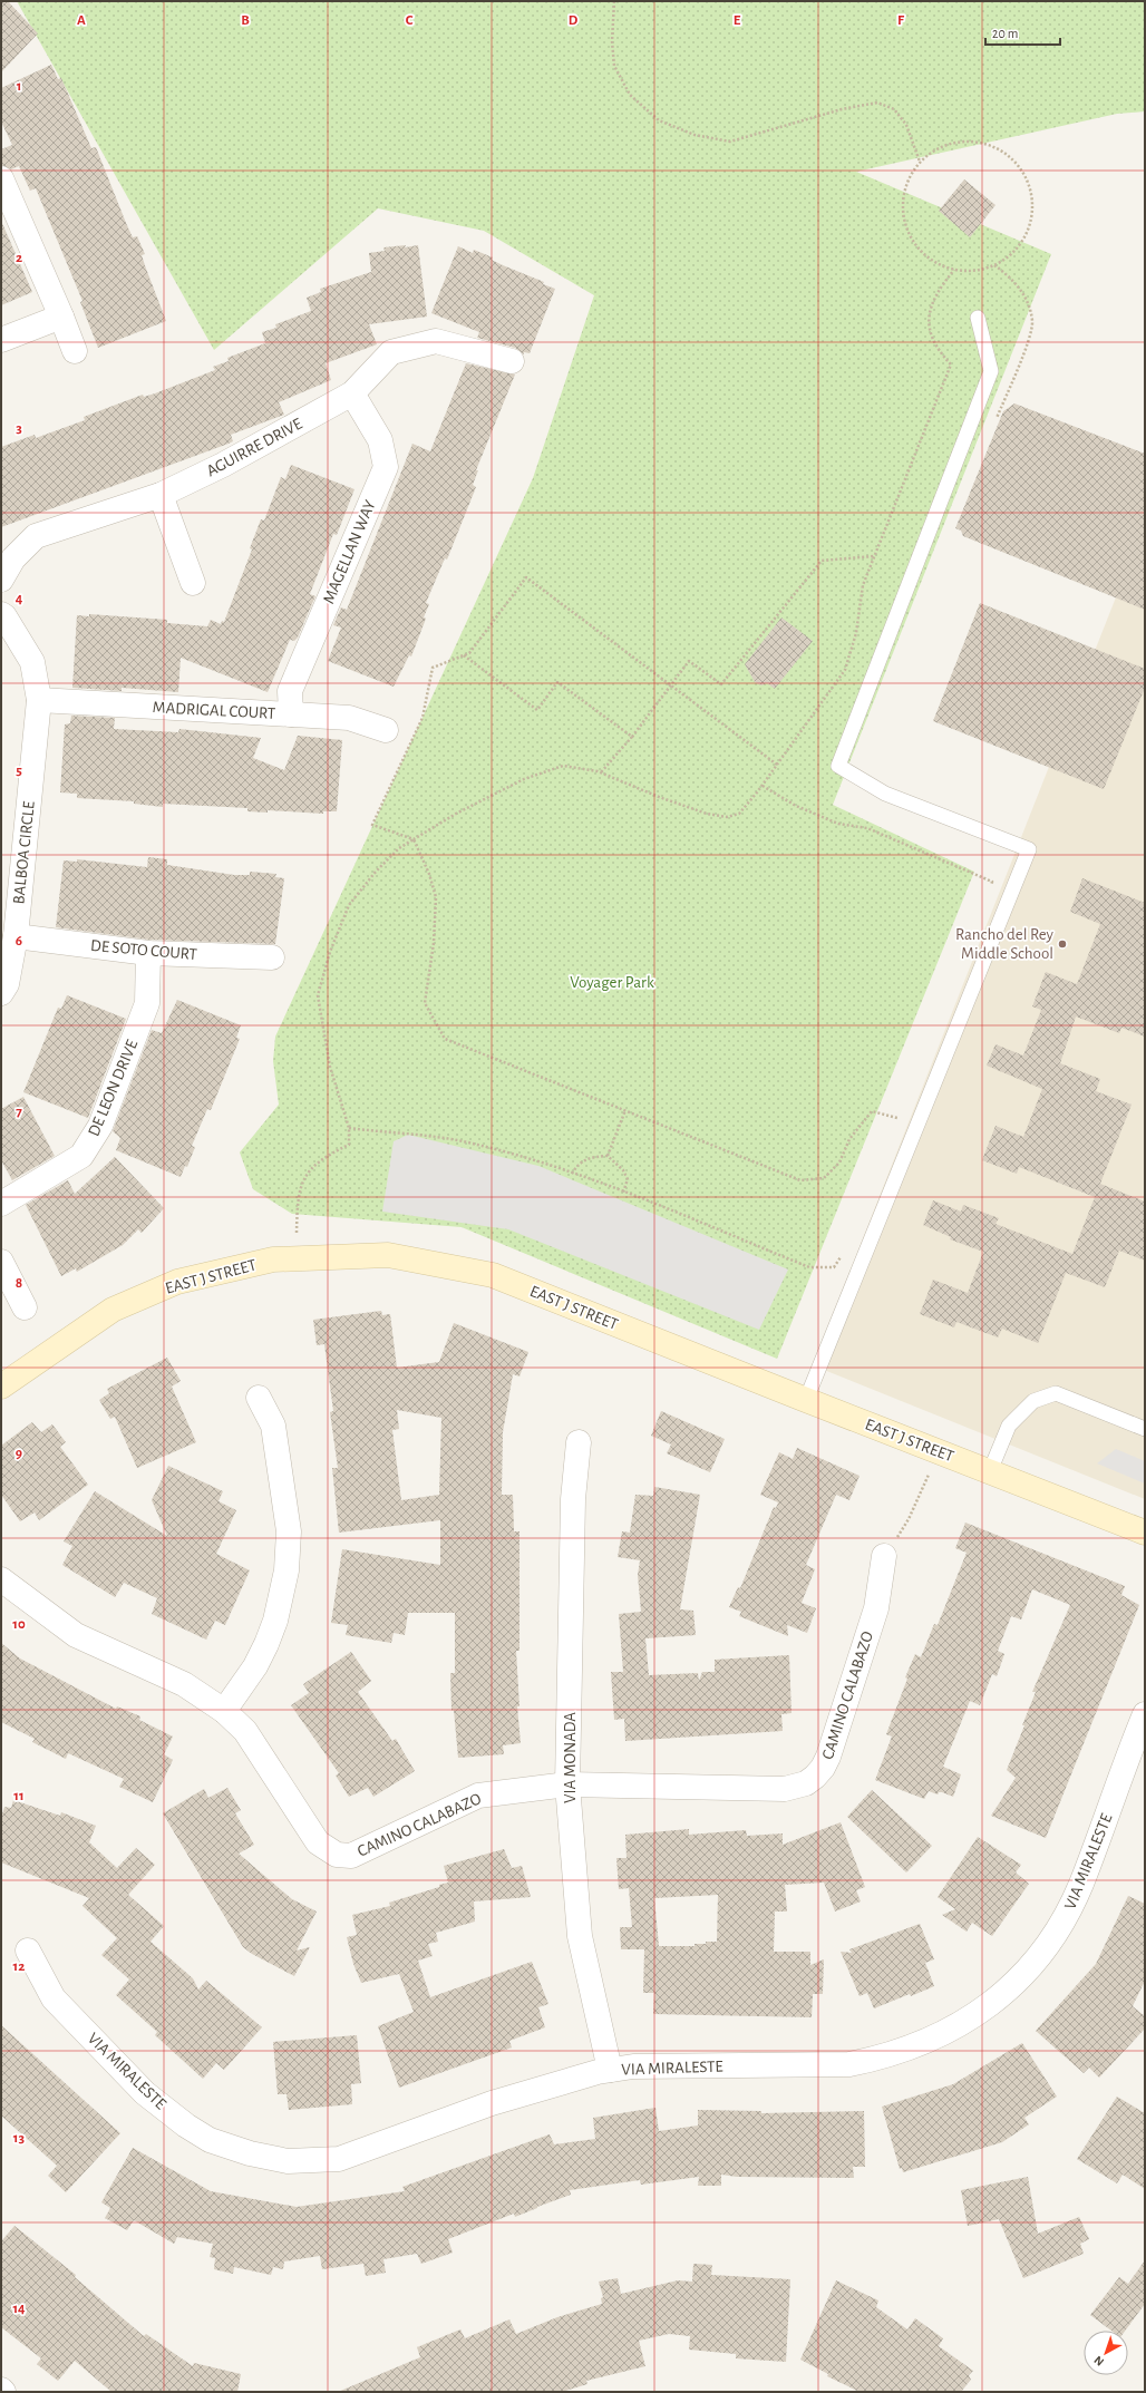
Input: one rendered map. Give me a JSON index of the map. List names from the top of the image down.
{
  "streets": {
    "street": [
      "AGUIRRE DRIVE",
      "MAGELLAN WAY",
      "MADRIGAL COURT",
      "BALBOA CIRCLE",
      "DE SOTO COURT",
      "DE LEON DRIVE",
      "EAST J STREET",
      "CAMINO CALABAZO",
      "VIA MONADA",
      "VIA MIRALESTE"
    ]
  },
  "crossings": [
    ["AGUIRRE DRIVE", "MAGELLAN WAY"],
    ["MAGELLAN WAY", "MADRIGAL COURT"],
    ["MADRIGAL COURT", "BALBOA CIRCLE"],
    ["BALBOA CIRCLE", "DE SOTO COURT"],
    ["DE SOTO COURT", "DE LEON DRIVE"],
    ["CAMINO CALABAZO", "VIA MONADA"],
    ["VIA MONADA", "VIA MIRALESTE"]
  ],
  "parks": ["Voyager Park"],
  "places": ["Rancho del Rey Middle School"],
  "scale_bar": "20 m",
  "north": "bottom left",
  "grid": {
    "columns": [
      "A",
      "B",
      "C",
      "D",
      "E",
      "F"
    ],
    "rows": [
      "1",
      "2",
      "3",
      "4",
      "5",
      "6",
      "7",
      "8",
      "9",
      "10",
      "11",
      "12",
      "13",
      "14"
    ]
  }
}
